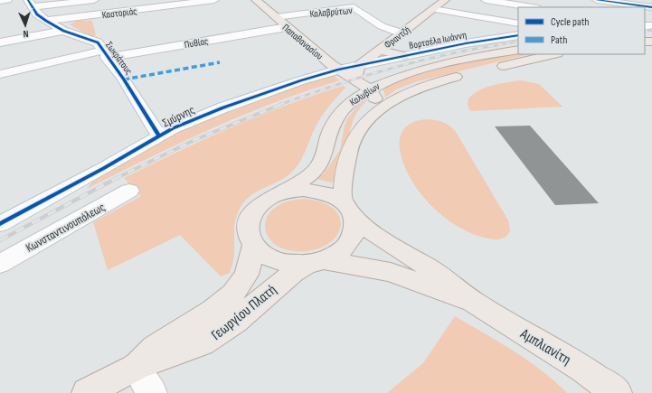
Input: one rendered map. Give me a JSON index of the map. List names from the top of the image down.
{
  "streets": {
    "main road": [
      "Φραντζή",
      "Παπαθανασίου",
      "Καλυβίων",
      "Γεωργίου Πλατή",
      "Αμπλιανίτη"
    ],
    "street": [
      "Καλαβρύτων",
      "Καστοριάς",
      "Βορτσέλα Ιωάννη",
      "Πυθίας",
      "Σωκράτους",
      "Σμύρνης",
      "Κωνσταντινουπόλεως"
    ]
  },
  "crossings": [
    ["Καλαβρύτων", "Φραντζή"],
    ["Καλαβρύτων", "Παπαθανασίου"],
    ["Καστοριάς", "Πυθίας"],
    ["Καστοριάς", "Σωκράτους"],
    ["Φραντζή", "Βορτσέλα Ιωάννη"],
    ["Βορτσέλα Ιωάννη", "Παπαθανασίου"],
    ["Βορτσέλα Ιωάννη", "Σμύρνης"],
    ["Παπαθανασίου", "Πυθίας"],
    ["Παπαθανασίου", "Καλυβίων"],
    ["Παπαθανασίου", "Σμύρνης"],
    ["Πυθίας", "Σωκράτους"],
    ["Σωκράτους", "Σμύρνης"],
    ["Καλυβίων", "Γεωργίου Πλατή"],
    ["Καλυβίων", "Αμπλιανίτη"],
    ["Γεωργίου Πλατή", "Αμπλιανίτη"]
  ],
  "legend": ["Cycle path", "Path"],
  "north": "bottom"
}
